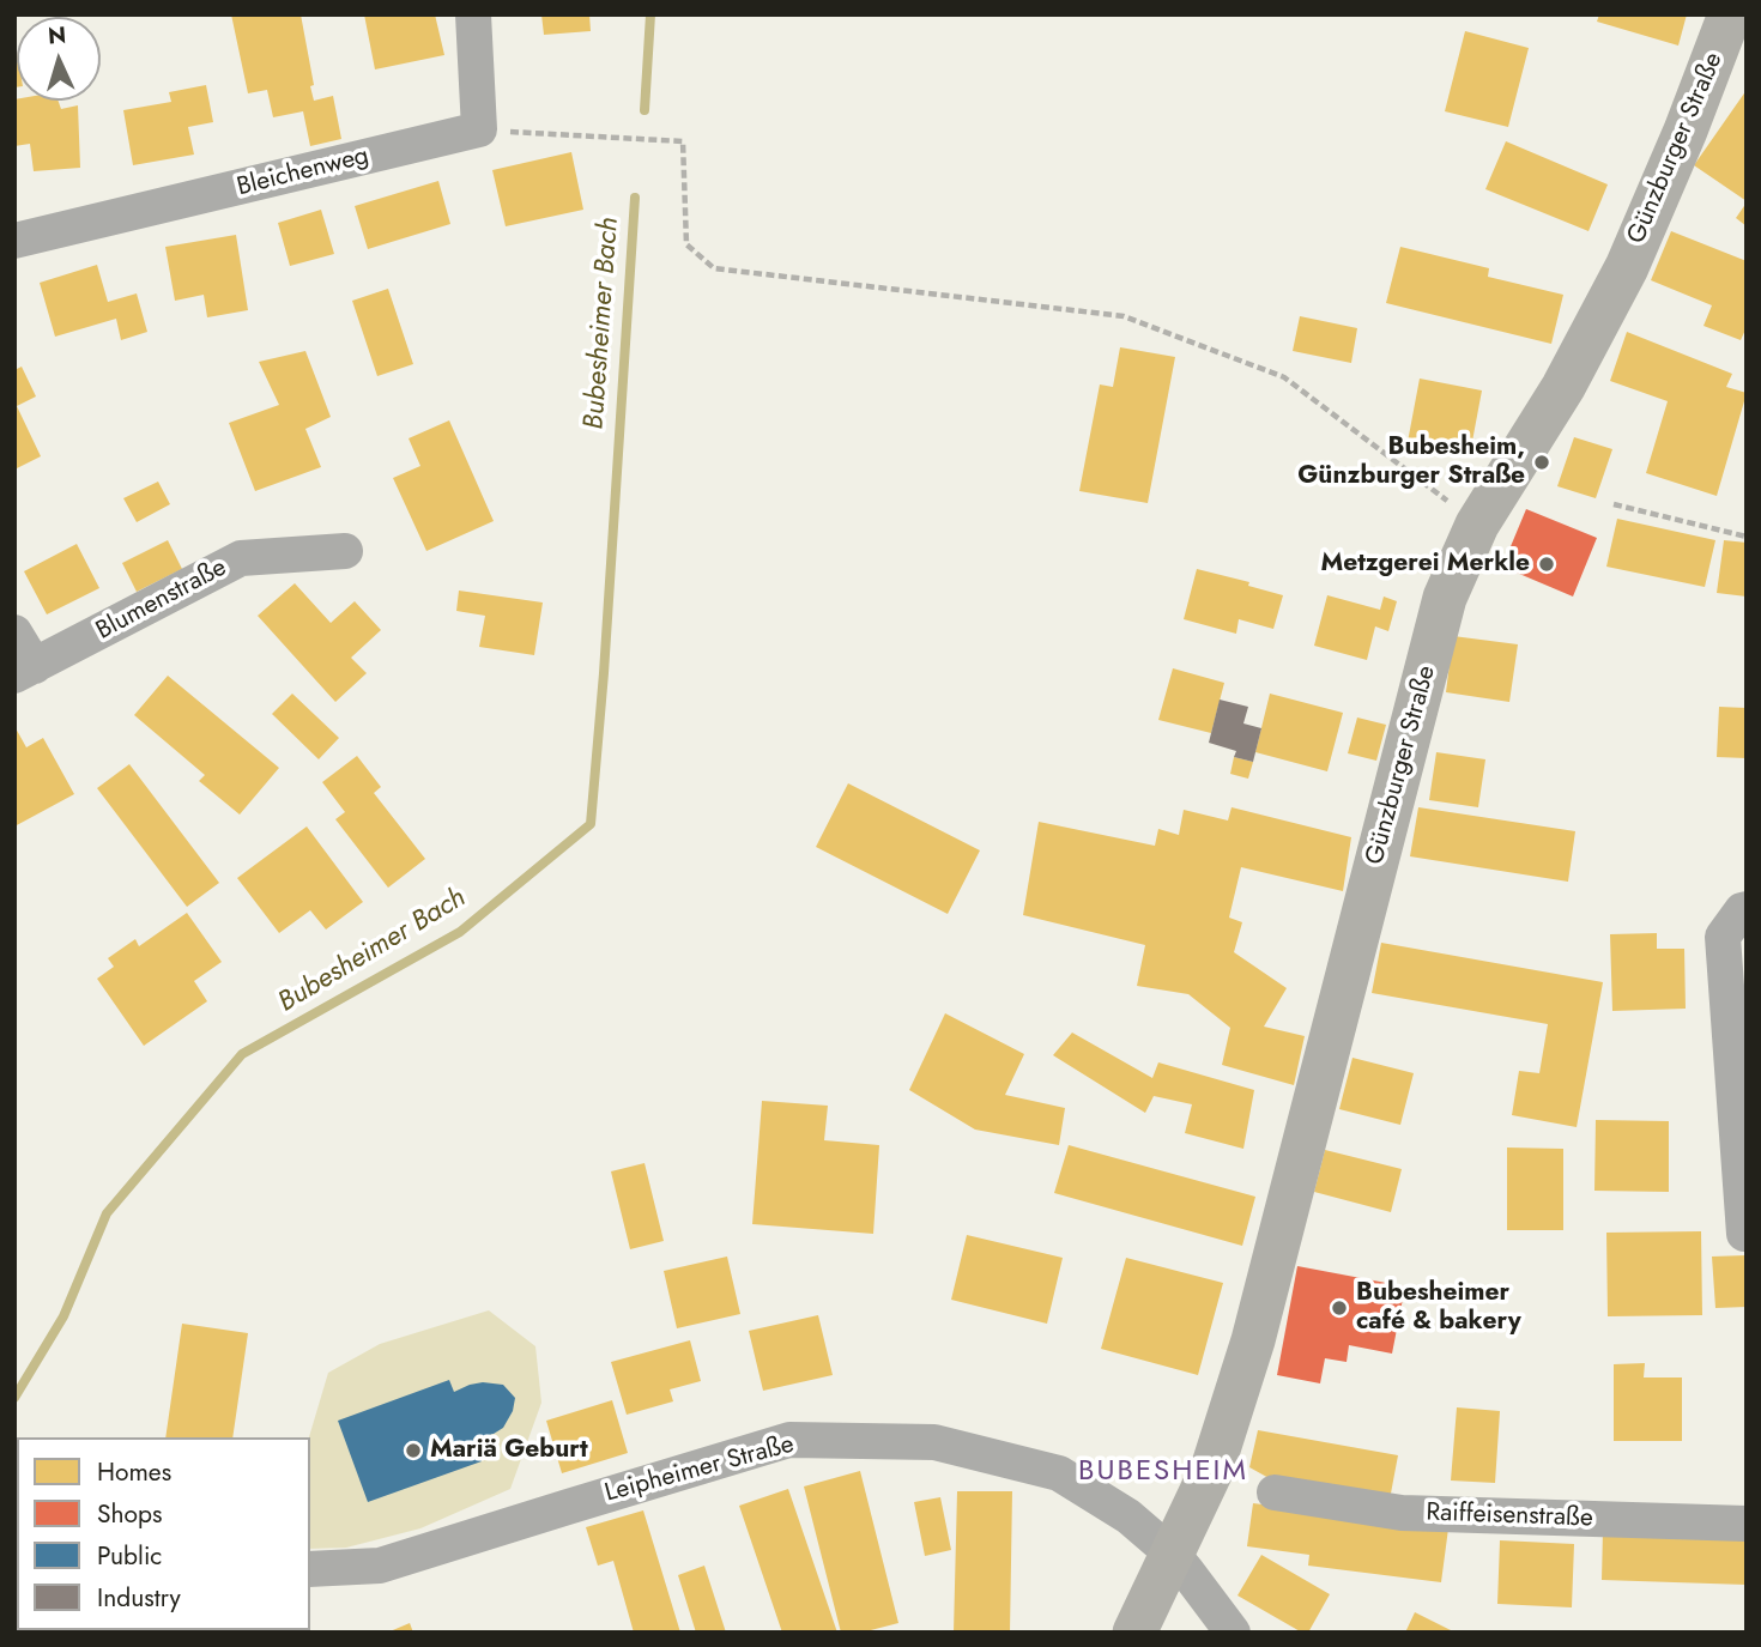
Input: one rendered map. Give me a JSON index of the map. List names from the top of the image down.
{
  "streets": {
    "main road": ["Günzburger Straße"],
    "street": [
      "Bleichenweg",
      "Blumenstraße",
      "Leipheimer Straße",
      "Raiffeisenstraße"
    ]
  },
  "crossings": [
    ["Günzburger Straße", "Leipheimer Straße"]
  ],
  "districts": ["BUBESHEIM"],
  "water": ["Bubesheimer Bach"],
  "places": [
    "Bubesheim, Günzburger Straße",
    "Metzgerei Merkle",
    "Bubesheimer café & bakery",
    "Mariä Geburt"
  ],
  "legend": [
    "Homes",
    "Shops",
    "Public",
    "Industry"
  ],
  "north": "top"
}
